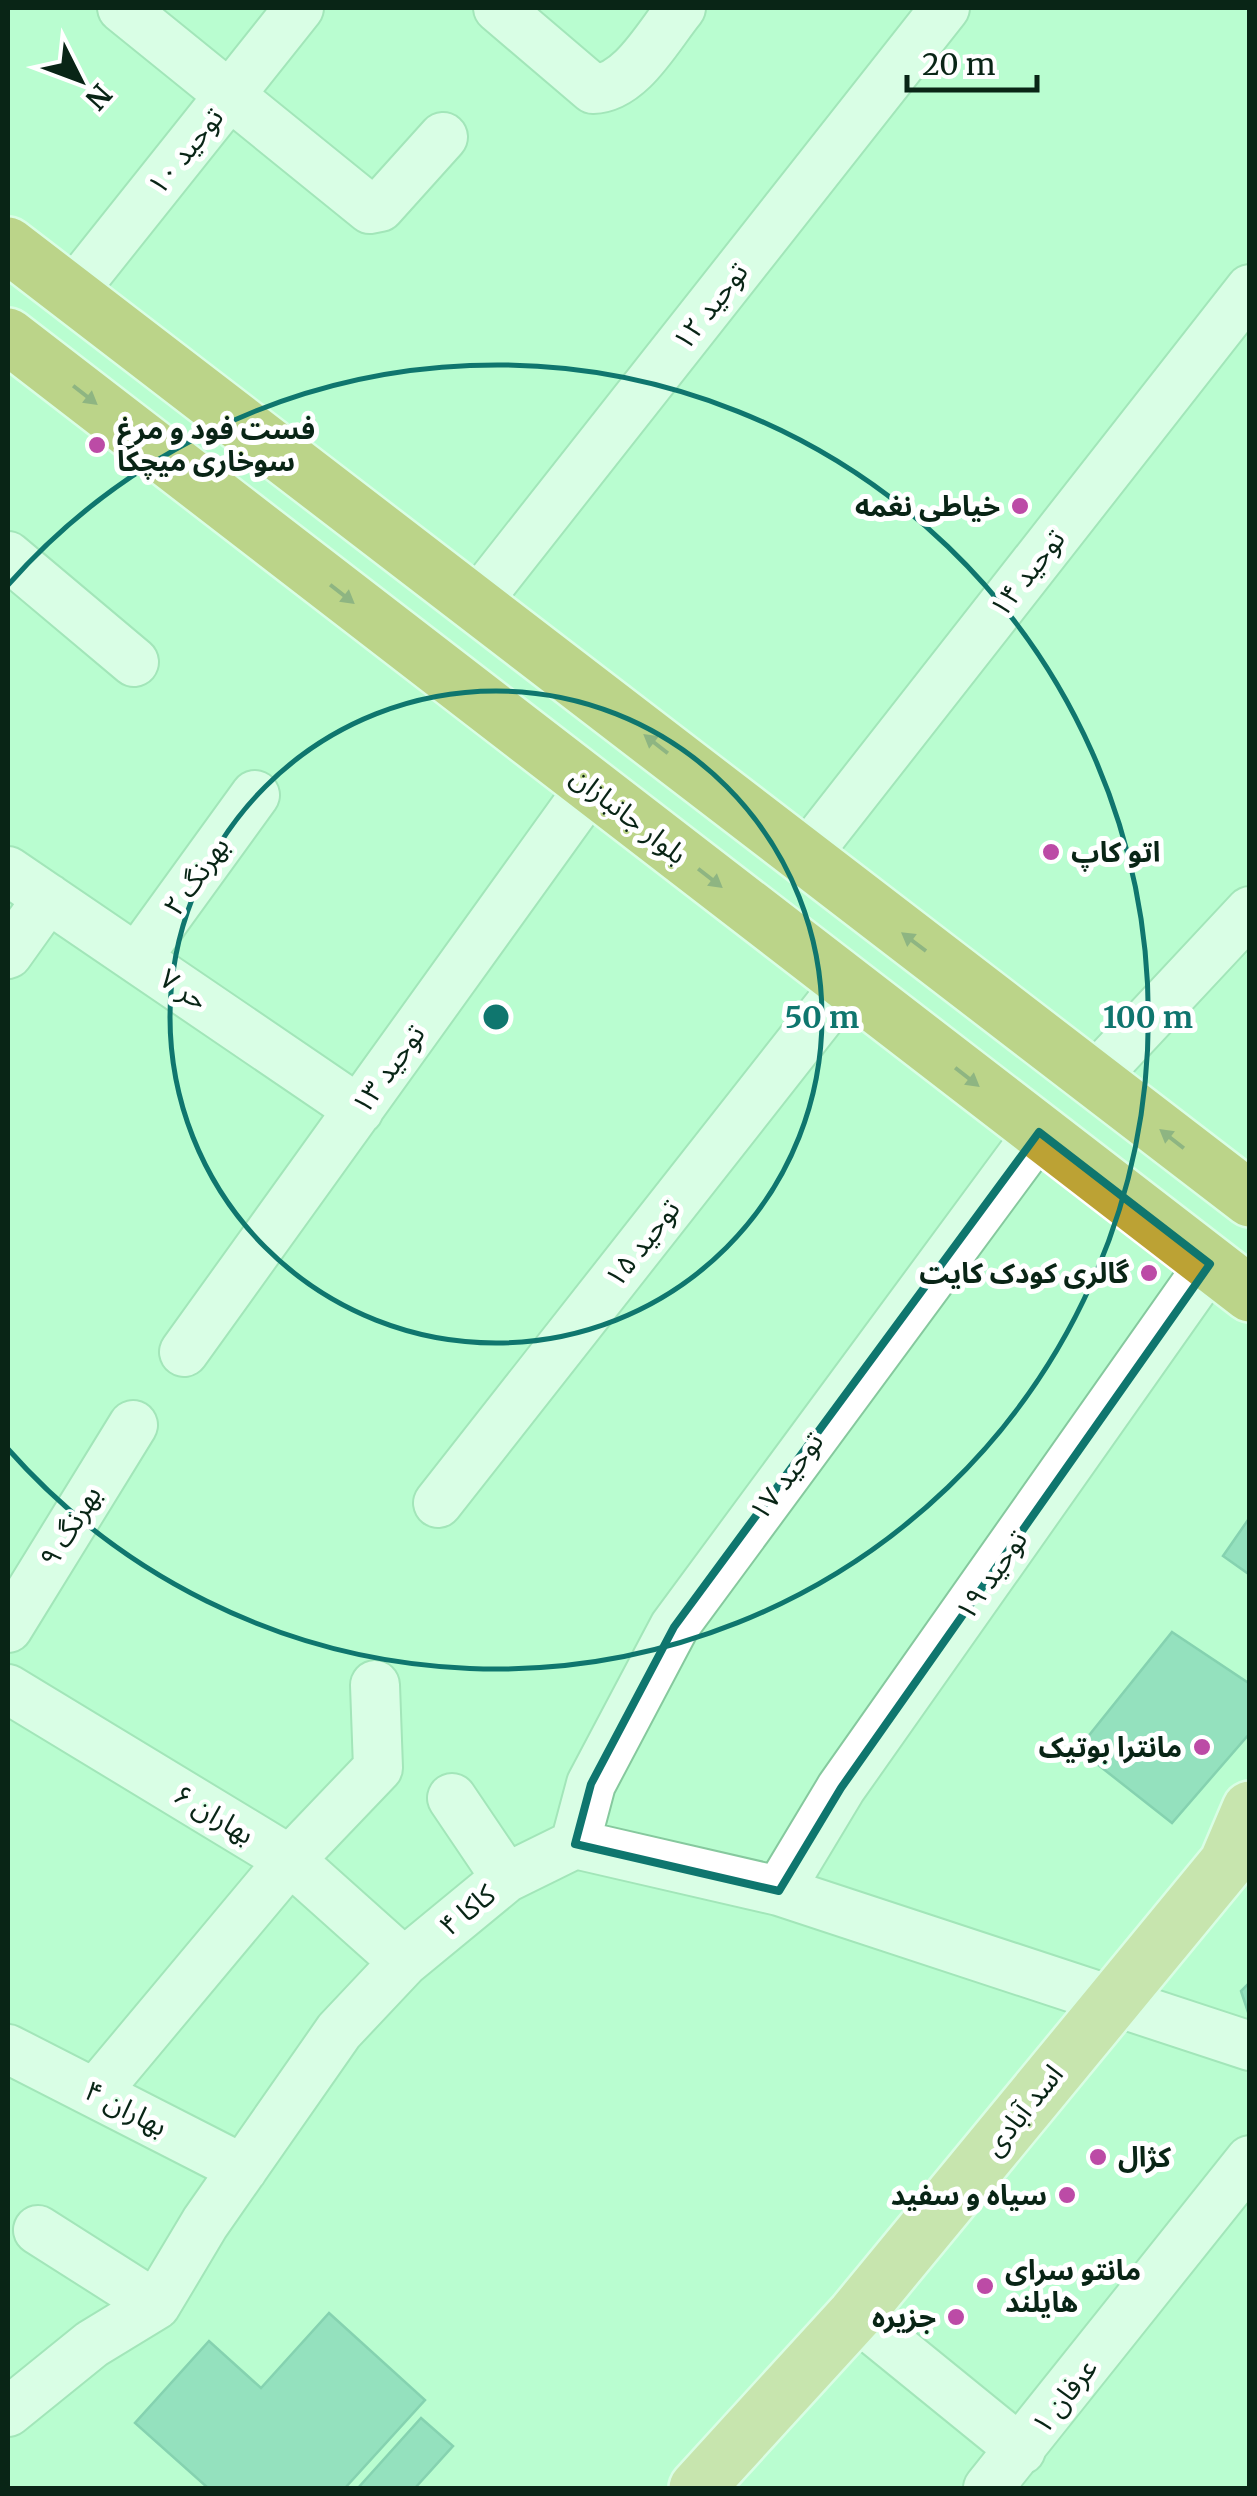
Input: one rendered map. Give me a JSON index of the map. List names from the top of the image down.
{
  "streets": {
    "highway": ["بلوار جانبازان"],
    "main road": ["اسد آبادی"],
    "street": [
      "توحید ۱۰",
      "توحید ۱۲",
      "توحید ۱۴",
      "بهرنگ ۲",
      "حر ۷",
      "توحید ۱۳",
      "توحید ۱۵",
      "توحید ۱۷",
      "بهرنگ ۹",
      "توحید ۱۹",
      "بهاران ۶",
      "کاکا ۴",
      "بهاران ۴",
      "عرفان ۱"
    ]
  },
  "crossings": [
    ["بلوار جانبازان", "توحید ۱۳"],
    ["بلوار جانبازان", "توحید ۱۵"],
    ["بلوار جانبازان", "توحید ۱۷"],
    ["بلوار جانبازان", "توحید ۱۹"],
    ["بهرنگ ۲", "حر ۷"],
    ["حر ۷", "توحید ۱۳"],
    ["توحید ۱۷", "کاکا ۴"],
    ["بهاران ۶", "کاکا ۴"],
    ["کاکا ۴", "بهاران ۴"]
  ],
  "places": [
    "فست فود و مرغ سوخاری میچکا",
    "خیاطی نغمه",
    "اتو کاپ",
    "گالری کودک کایت",
    "مانترا بوتیک",
    "کژال",
    "سیاه و سفید",
    "مانتو سرای هایلند",
    "جزیره"
  ],
  "scale_bar": "20 m",
  "north": "bottom right",
  "rings": ["50 m", "100 m"]
}
